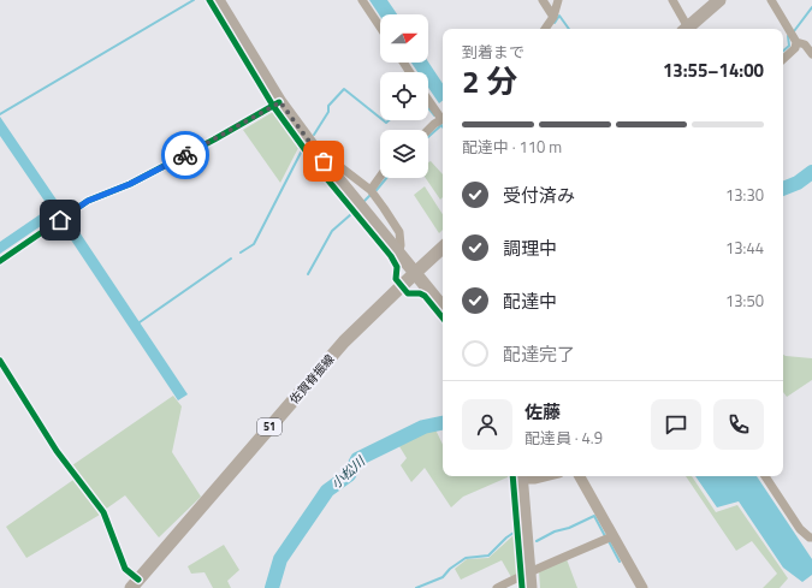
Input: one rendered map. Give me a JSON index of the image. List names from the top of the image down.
{
  "streets": {
    "main road": ["佐賀脊振線", "51"]
  },
  "water": ["小松川"],
  "north": "right",
  "page": {
    "heading": ["2 分", "到着まで", "13:55–14:00"],
    "panel": ["佐藤", "配達員 · 4.9"],
    "bar": "配達中 · 110 m",
    "list": [
      ["受付済み", "13:30"],
      ["調理中", "13:44"],
      ["配達中", "13:50"],
      "配達完了"
    ]
  }
}
